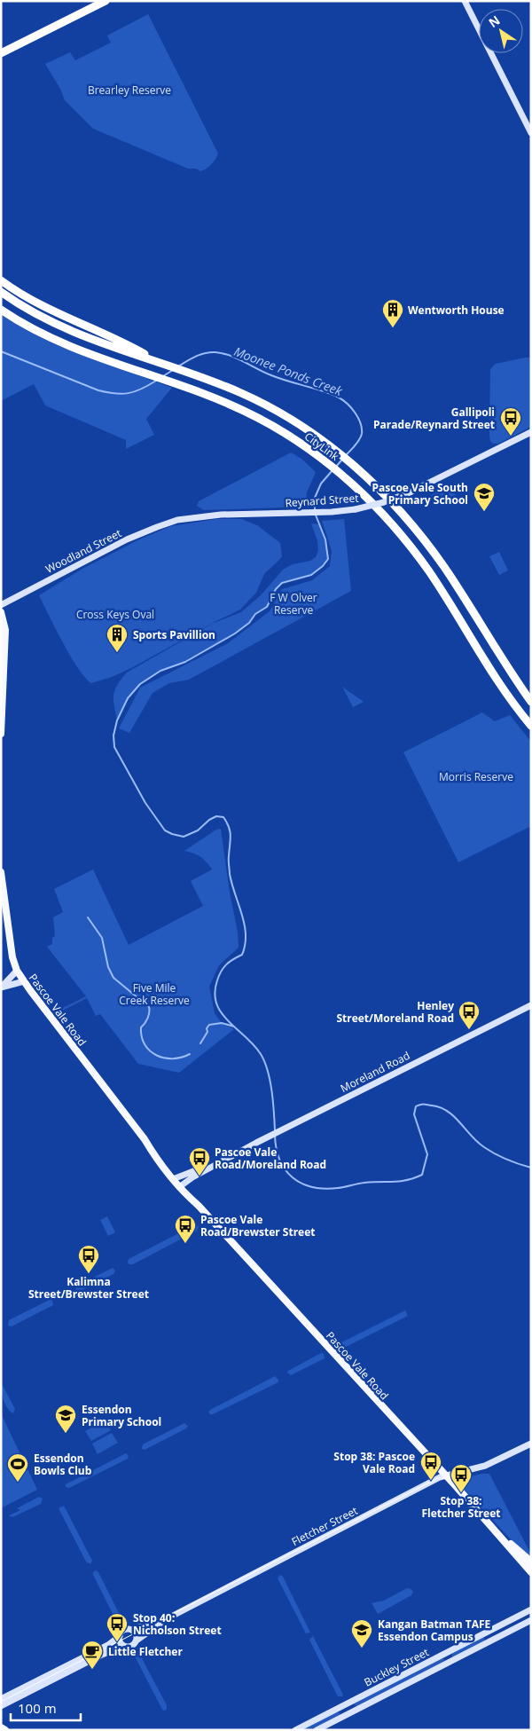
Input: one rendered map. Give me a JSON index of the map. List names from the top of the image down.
{
  "streets": {
    "highway": ["CityLink"],
    "main road": ["Pascoe Vale Road"],
    "street": [
      "Reynard Street",
      "Woodland Street",
      "Moreland Road",
      "Fletcher Street",
      "Buckley Street"
    ]
  },
  "crossings": [
    ["Reynard Street", "Woodland Street"],
    ["Pascoe Vale Road", "Moreland Road"],
    ["Pascoe Vale Road", "Fletcher Street"]
  ],
  "water": ["Moonee Ponds Creek"],
  "parks": [
    "Brearley Reserve",
    "F W Olver Reserve",
    "Cross Keys Oval",
    "Morris Reserve",
    "Five Mile Creek Reserve"
  ],
  "places": {
    "building": ["Wentworth House", "Sports Pavillion"],
    "bus stop": [
      "Gallipoli Parade/Reynard Street",
      "Henley Street/Moreland Road",
      "Pascoe Vale Road/Moreland Road",
      "Pascoe Vale Road/Brewster Street",
      "Kalimna Street/Brewster Street",
      "Stop 38: Pascoe Vale Road",
      "Stop 38: Fletcher Street",
      "Stop 40: Nicholson Street"
    ],
    "school or university": ["Pascoe Vale South Primary School", "Essendon Primary School", "Kangan Batman TAFE Essendon Campus"],
    "sports": ["Essendon Bowls Club"],
    "cafe": ["Little Fletcher"]
  },
  "scale_bar": "100 m",
  "north": "top left"
}
